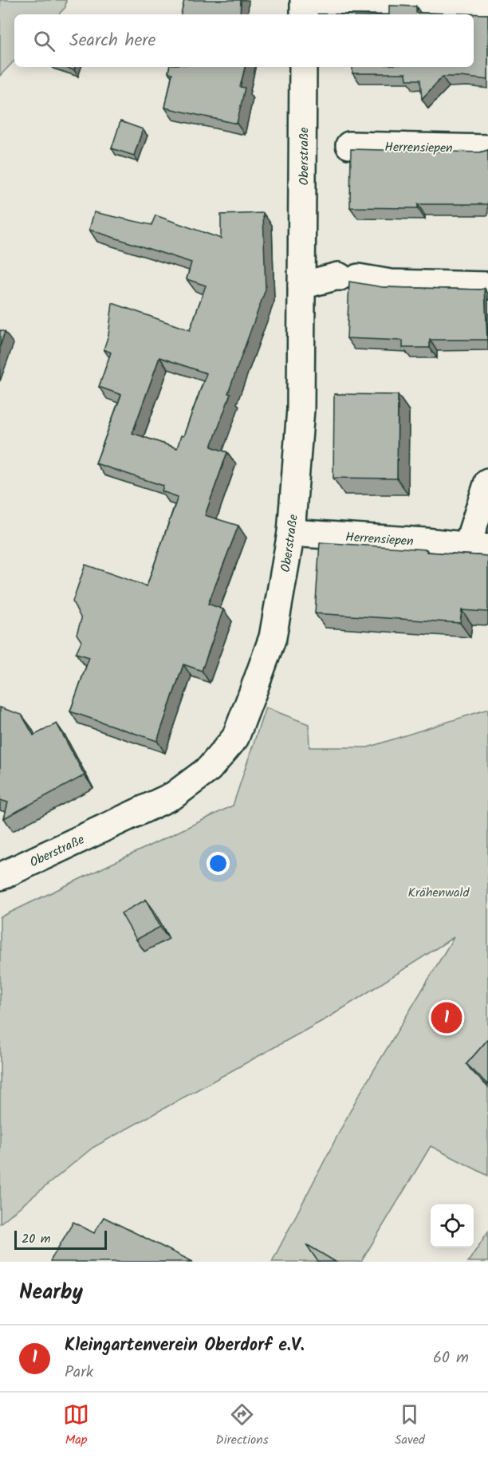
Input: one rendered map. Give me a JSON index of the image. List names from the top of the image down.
{
  "streets": {
    "street": ["Herrensiepen", "Oberstraße"]
  },
  "crossings": [
    ["Herrensiepen", "Oberstraße"]
  ],
  "parks": ["Krähenwald"],
  "scale_bar": "20 m",
  "page": {
    "search": "Search here",
    "pins": "1",
    "scale": "20 m",
    "heading": "Nearby",
    "list": [
      {
        "mark": "1",
        "name": "Kleingartenverein Oberdorf e.V.",
        "note": "Park",
        "value": "60 m"
      }
    ],
    "nav": ["Map", "Directions", "Saved"]
  }
}
